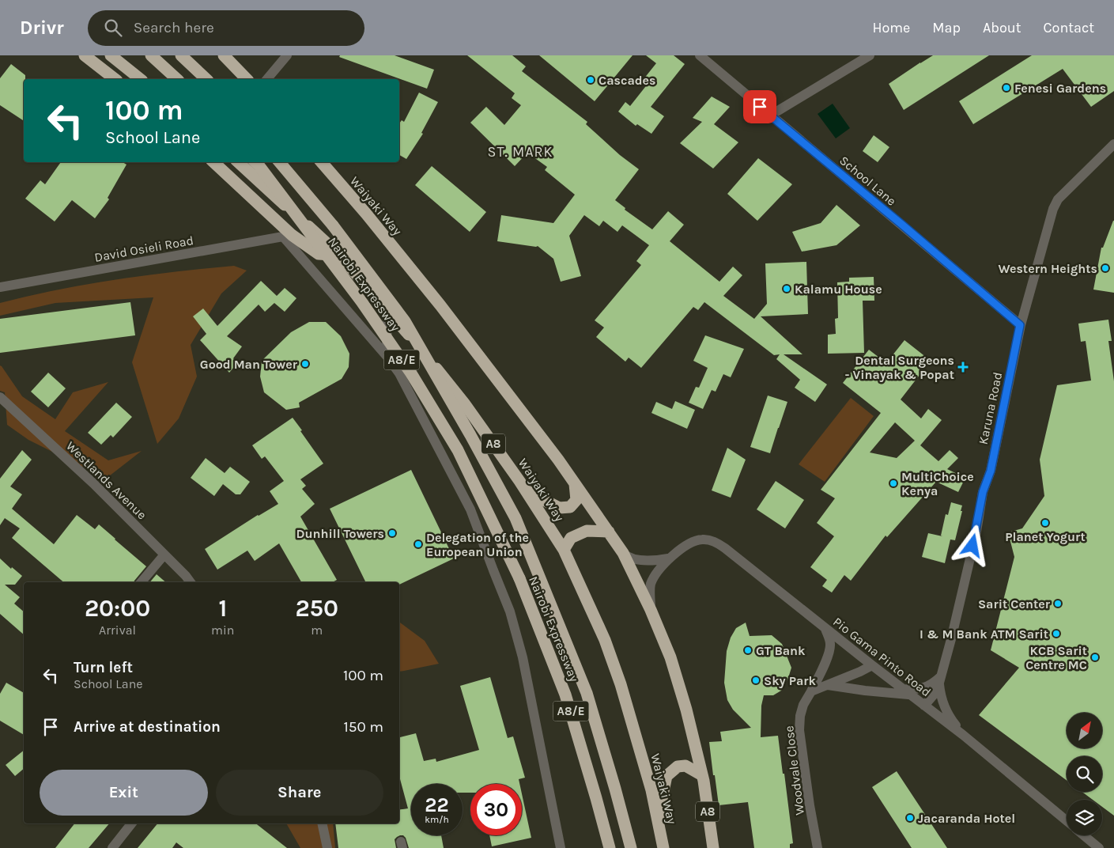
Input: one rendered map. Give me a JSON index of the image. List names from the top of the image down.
{
  "streets": {
    "highway": [
      "Waiyaki Way",
      "Nairobi Expressway",
      "A8/E",
      "A8"
    ],
    "street": [
      "School Lane",
      "David Osieli Road",
      "Karuna Road",
      "Westlands Avenue",
      "Pio Gama Pinto Road",
      "Woodvale Close"
    ]
  },
  "crossings": [
    ["School Lane", "Karuna Road"],
    ["Waiyaki Way", "Pio Gama Pinto Road"],
    ["Karuna Road", "Pio Gama Pinto Road"],
    ["Pio Gama Pinto Road", "Woodvale Close"]
  ],
  "districts": ["ST. MARK"],
  "places": {
    "other": [
      "Cascades",
      "Fenesi Gardens",
      "Western Heights",
      "Kalamu House",
      "Good Man Tower",
      "MultiChoice Kenya",
      "Planet Yogurt",
      "Dunhill Towers",
      "Delegation of the European Union",
      "Sarit Center",
      "I & M Bank ATM Sarit",
      "GT Bank",
      "KCB Sarit Centre MC",
      "Sky Park",
      "Jacaranda Hotel"
    ],
    "health": ["Dental Surgeons - Vinayak & Popat"]
  },
  "north": "top right",
  "page": {
    "header": "Drivr",
    "search": "Search here",
    "nav": [
      "Home",
      "Map",
      "About",
      "Contact"
    ],
    "turn": ["100 m", "School Lane"],
    "eta": [
      "20:00",
      "Arrival",
      "1",
      "min",
      "250",
      "m"
    ],
    "list": [
      {
        "name": "Turn left",
        "note": "School Lane",
        "value": "100 m"
      },
      {
        "name": "Arrive at destination",
        "value": "150 m"
      }
    ],
    "buttons": ["Exit", "Share"],
    "speed": "22 km/h",
    "limit": "30"
  }
}
